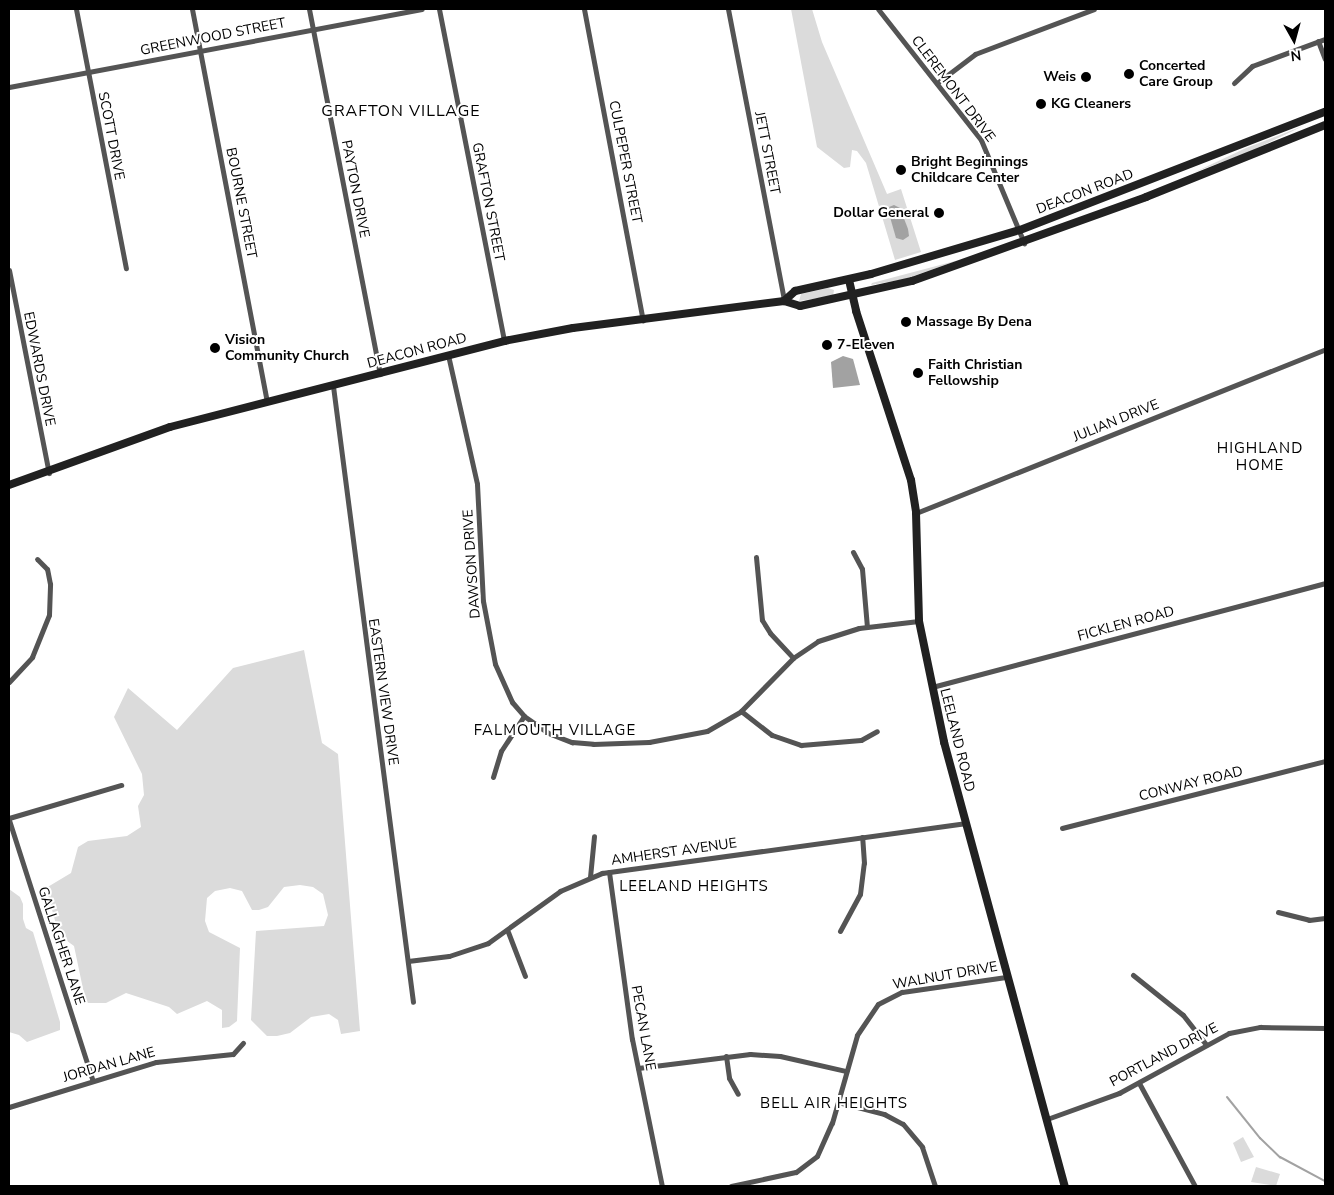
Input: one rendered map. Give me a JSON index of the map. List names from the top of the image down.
{
  "streets": {
    "main road": ["DEACON ROAD", "LEELAND ROAD"],
    "street": [
      "GREENWOOD STREET",
      "CLEREMONT DRIVE",
      "SCOTT DRIVE",
      "JETT STREET",
      "CULPEPER STREET",
      "PAYTON DRIVE",
      "GRAFTON STREET",
      "BOURNE STREET",
      "EDWARDS DRIVE",
      "JULIAN DRIVE",
      "DAWSON DRIVE",
      "FICKLEN ROAD",
      "EASTERN VIEW DRIVE",
      "CONWAY ROAD",
      "AMHERST AVENUE",
      "GALLAGHER LANE",
      "WALNUT DRIVE",
      "PECAN LANE",
      "PORTLAND DRIVE",
      "JORDAN LANE"
    ]
  },
  "crossings": [
    ["GREENWOOD STREET", "SCOTT DRIVE"],
    ["GREENWOOD STREET", "PAYTON DRIVE"],
    ["GREENWOOD STREET", "BOURNE STREET"],
    ["CLEREMONT DRIVE", "DEACON ROAD"],
    ["JETT STREET", "DEACON ROAD"],
    ["CULPEPER STREET", "DEACON ROAD"],
    ["PAYTON DRIVE", "DEACON ROAD"],
    ["DEACON ROAD", "GRAFTON STREET"],
    ["DEACON ROAD", "BOURNE STREET"],
    ["DEACON ROAD", "EDWARDS DRIVE"],
    ["DEACON ROAD", "DAWSON DRIVE"],
    ["DEACON ROAD", "EASTERN VIEW DRIVE"],
    ["DEACON ROAD", "LEELAND ROAD"],
    ["JULIAN DRIVE", "LEELAND ROAD"],
    ["DAWSON DRIVE", "LEELAND ROAD"],
    ["FICKLEN ROAD", "LEELAND ROAD"],
    ["EASTERN VIEW DRIVE", "AMHERST AVENUE"],
    ["LEELAND ROAD", "AMHERST AVENUE"],
    ["LEELAND ROAD", "WALNUT DRIVE"],
    ["LEELAND ROAD", "PORTLAND DRIVE"],
    ["AMHERST AVENUE", "PECAN LANE"],
    ["GALLAGHER LANE", "JORDAN LANE"]
  ],
  "districts": [
    "GRAFTON VILLAGE",
    "HIGHLAND HOME",
    "FALMOUTH VILLAGE",
    "LEELAND HEIGHTS",
    "BELL AIR HEIGHTS"
  ],
  "places": [
    "Concerted Care Group",
    "Weis",
    "KG Cleaners",
    "Bright Beginnings Childcare Center",
    "Dollar General",
    "Massage By Dena",
    "7-Eleven",
    "Vision Community Church",
    "Faith Christian Fellowship"
  ],
  "north": "bottom"
}
